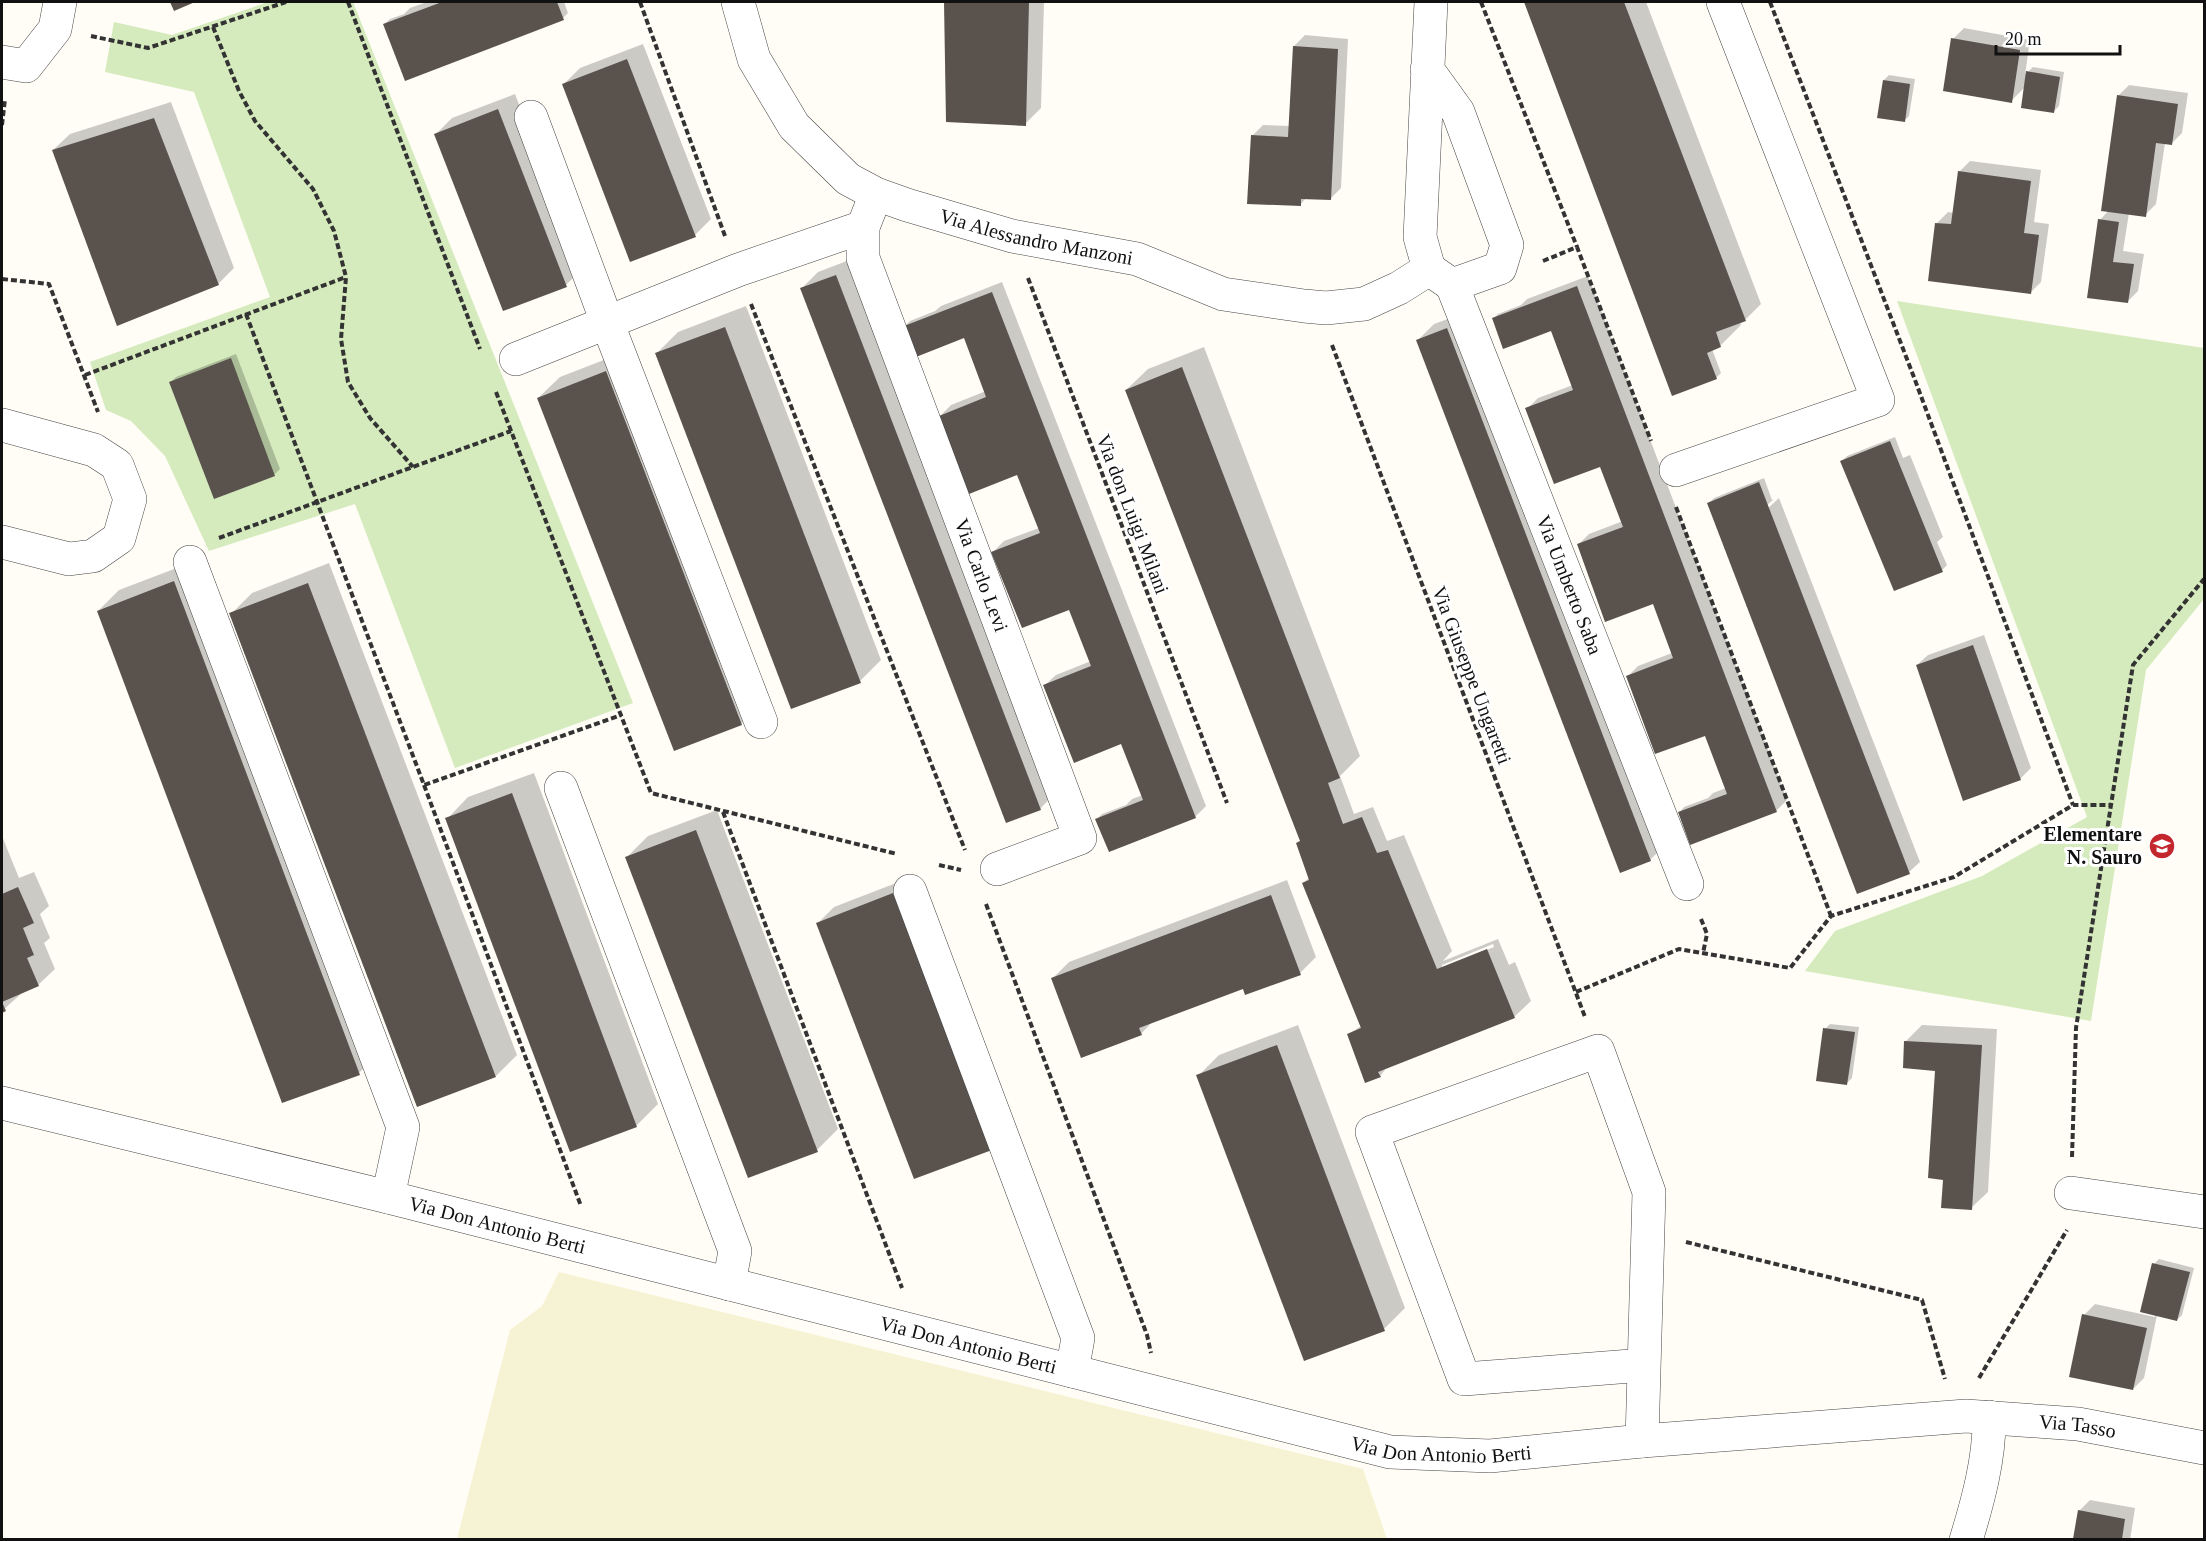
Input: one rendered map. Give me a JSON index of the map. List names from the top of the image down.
{
  "streets": {
    "street": [
      "Via Alessandro Manzoni",
      "Via Carlo Levi",
      "Via Umberto Saba",
      "Via Don Antonio Berti",
      "Via Tasso"
    ],
    "path": ["Via don Luigi Milani", "Via Giuseppe Ungaretti"]
  },
  "crossings": [
    ["Via Alessandro Manzoni", "Via don Luigi Milani"],
    ["Via Alessandro Manzoni", "Via Carlo Levi"],
    ["Via Alessandro Manzoni", "Via Umberto Saba"],
    ["Via Alessandro Manzoni", "Via Giuseppe Ungaretti"],
    ["Via Don Antonio Berti", "Via Tasso"]
  ],
  "places": {
    "school or university": ["Elementare N. Sauro"]
  },
  "scale_bar": "20 m"
}
